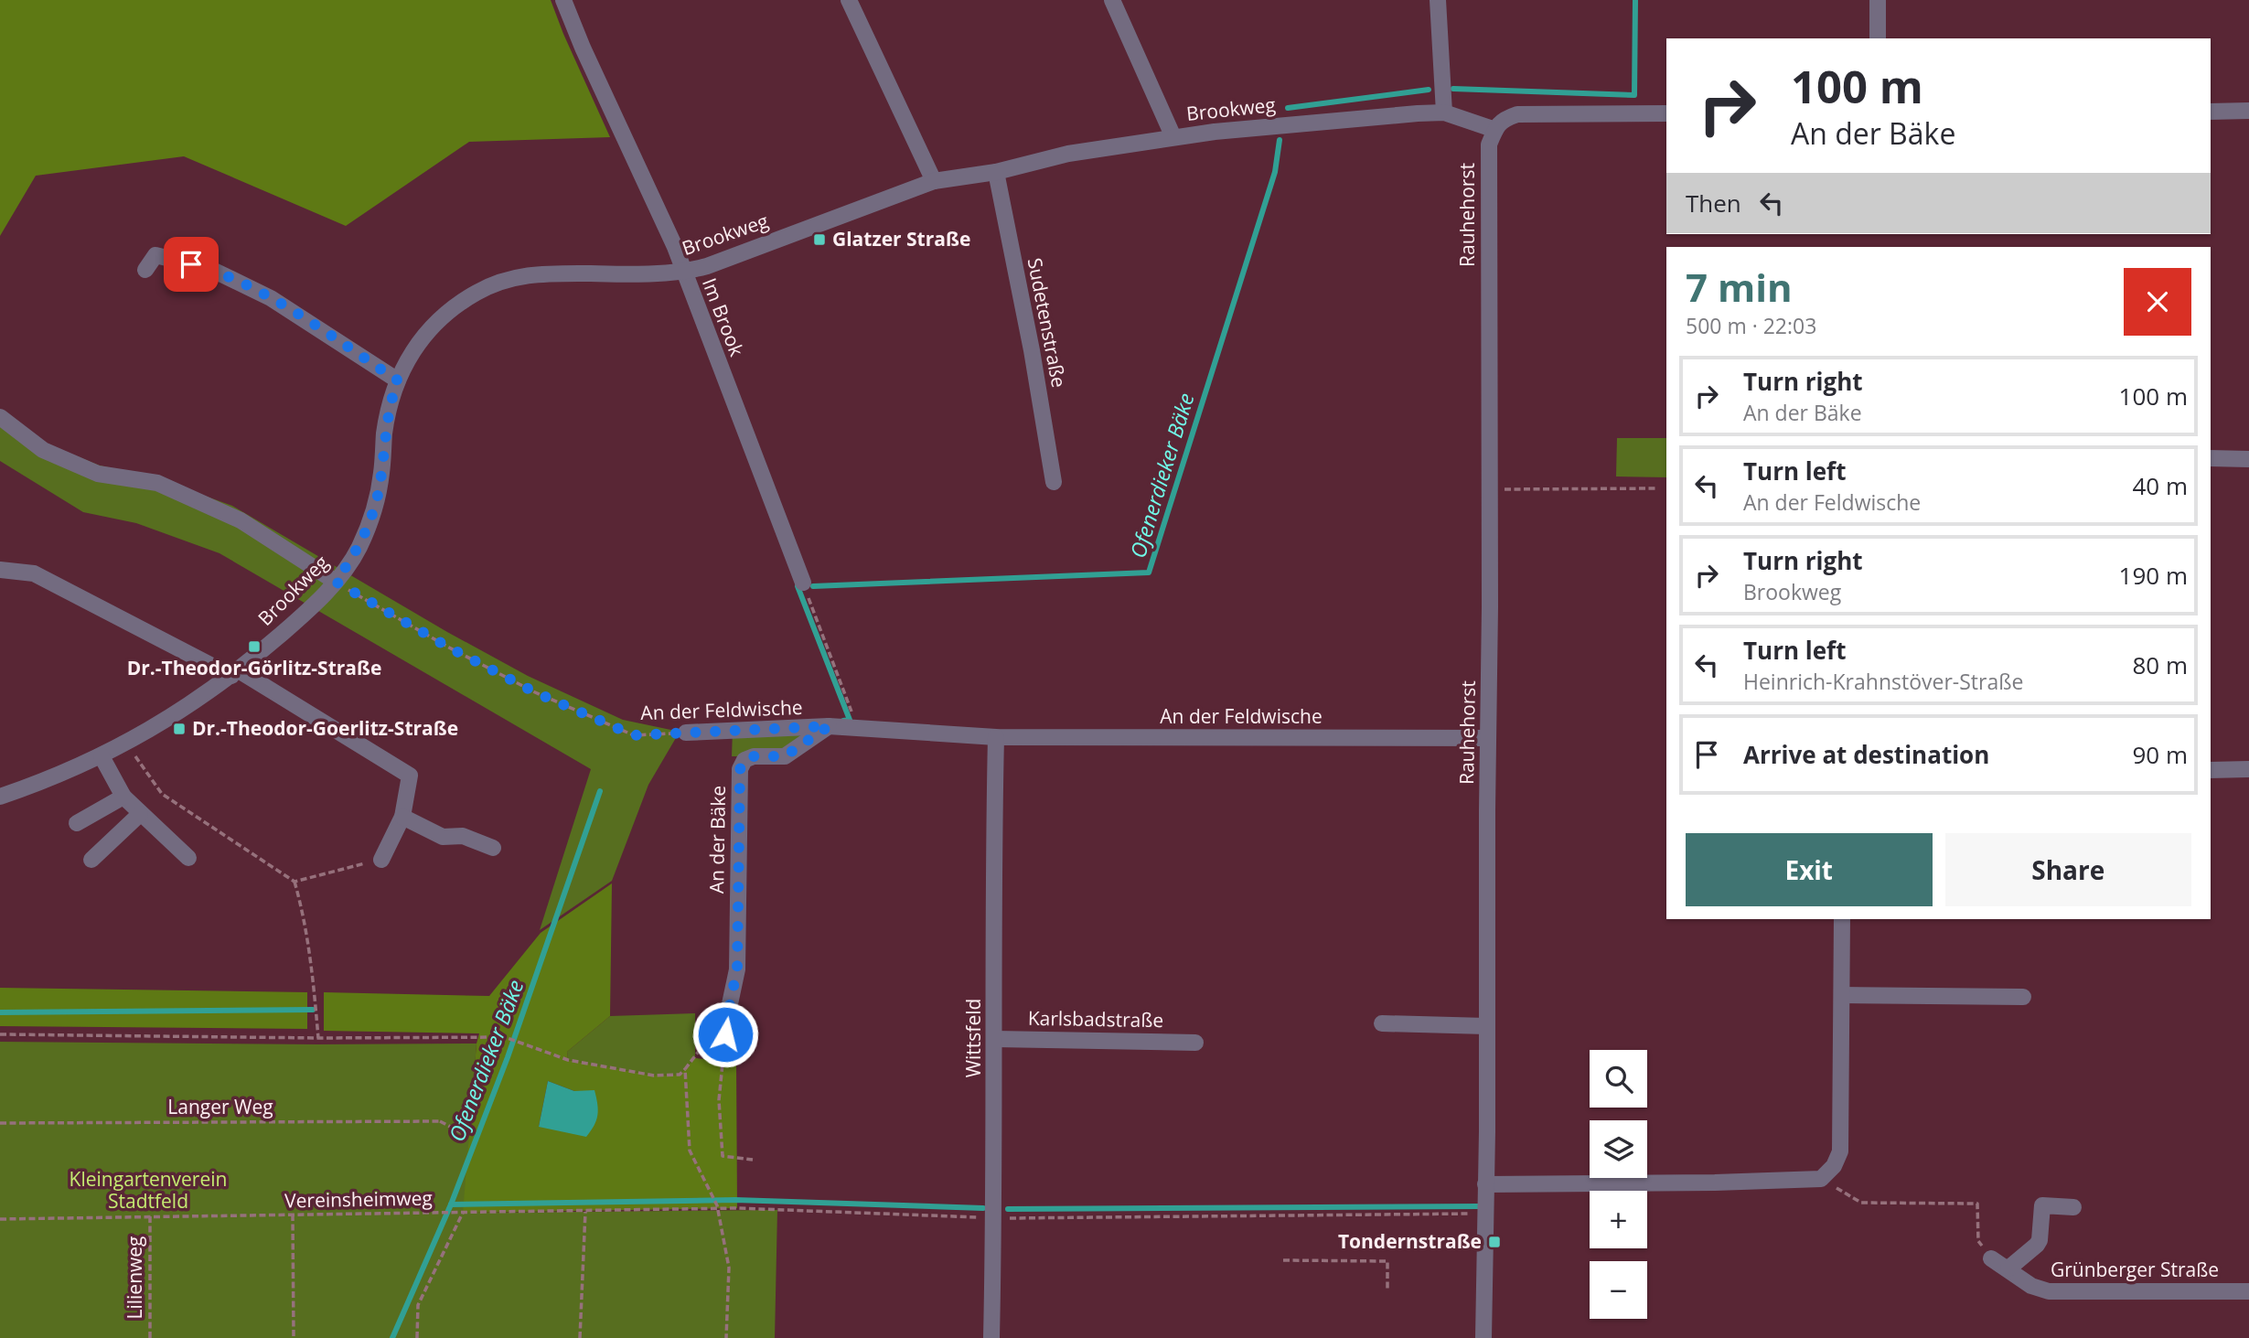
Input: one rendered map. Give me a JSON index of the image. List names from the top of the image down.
{
  "streets": {
    "street": [
      "Brookweg",
      "Rauhehorst",
      "Im Brook",
      "Sudetenstraße",
      "An der Feldwische",
      "An der Bäke",
      "Karlsbadstraße",
      "Wittsfeld",
      "Grünberger Straße"
    ],
    "path": ["Langer Weg", "Vereinsheimweg", "Lilienweg"]
  },
  "crossings": [
    ["Brookweg", "Rauhehorst"],
    ["Brookweg", "Im Brook"],
    ["Brookweg", "Sudetenstraße"],
    ["Brookweg", "An der Feldwische"],
    ["Rauhehorst", "An der Feldwische"],
    ["An der Feldwische", "An der Bäke"],
    ["An der Feldwische", "Wittsfeld"],
    ["Karlsbadstraße", "Wittsfeld"],
    ["Wittsfeld", "Vereinsheimweg"],
    ["Vereinsheimweg", "Lilienweg"]
  ],
  "water": ["Ofenerdieker Bäke"],
  "parks": ["Kleingartenverein Stadtfeld"],
  "places": {
    "transit": [
      "Glatzer Straße",
      "Dr.-Theodor-Görlitz-Straße",
      "Dr.-Theodor-Goerlitz-Straße",
      "Tondernstraße"
    ]
  },
  "page": {
    "turn": ["100 m", "An der Bäke"],
    "then": "Then",
    "heading": ["7 min", "500 m · 22:03"],
    "list": [
      {
        "name": "Turn right",
        "note": "An der Bäke",
        "value": "100 m"
      },
      {
        "name": "Turn left",
        "note": "An der Feldwische",
        "value": "40 m"
      },
      {
        "name": "Turn right",
        "note": "Brookweg",
        "value": "190 m"
      },
      {
        "name": "Turn left",
        "note": "Heinrich-Krahnstöver-Straße",
        "value": "80 m"
      },
      {
        "name": "Arrive at destination",
        "value": "90 m"
      }
    ],
    "buttons": ["Exit", "Share"],
    "map_buttons": ["+", "−"]
  }
}
